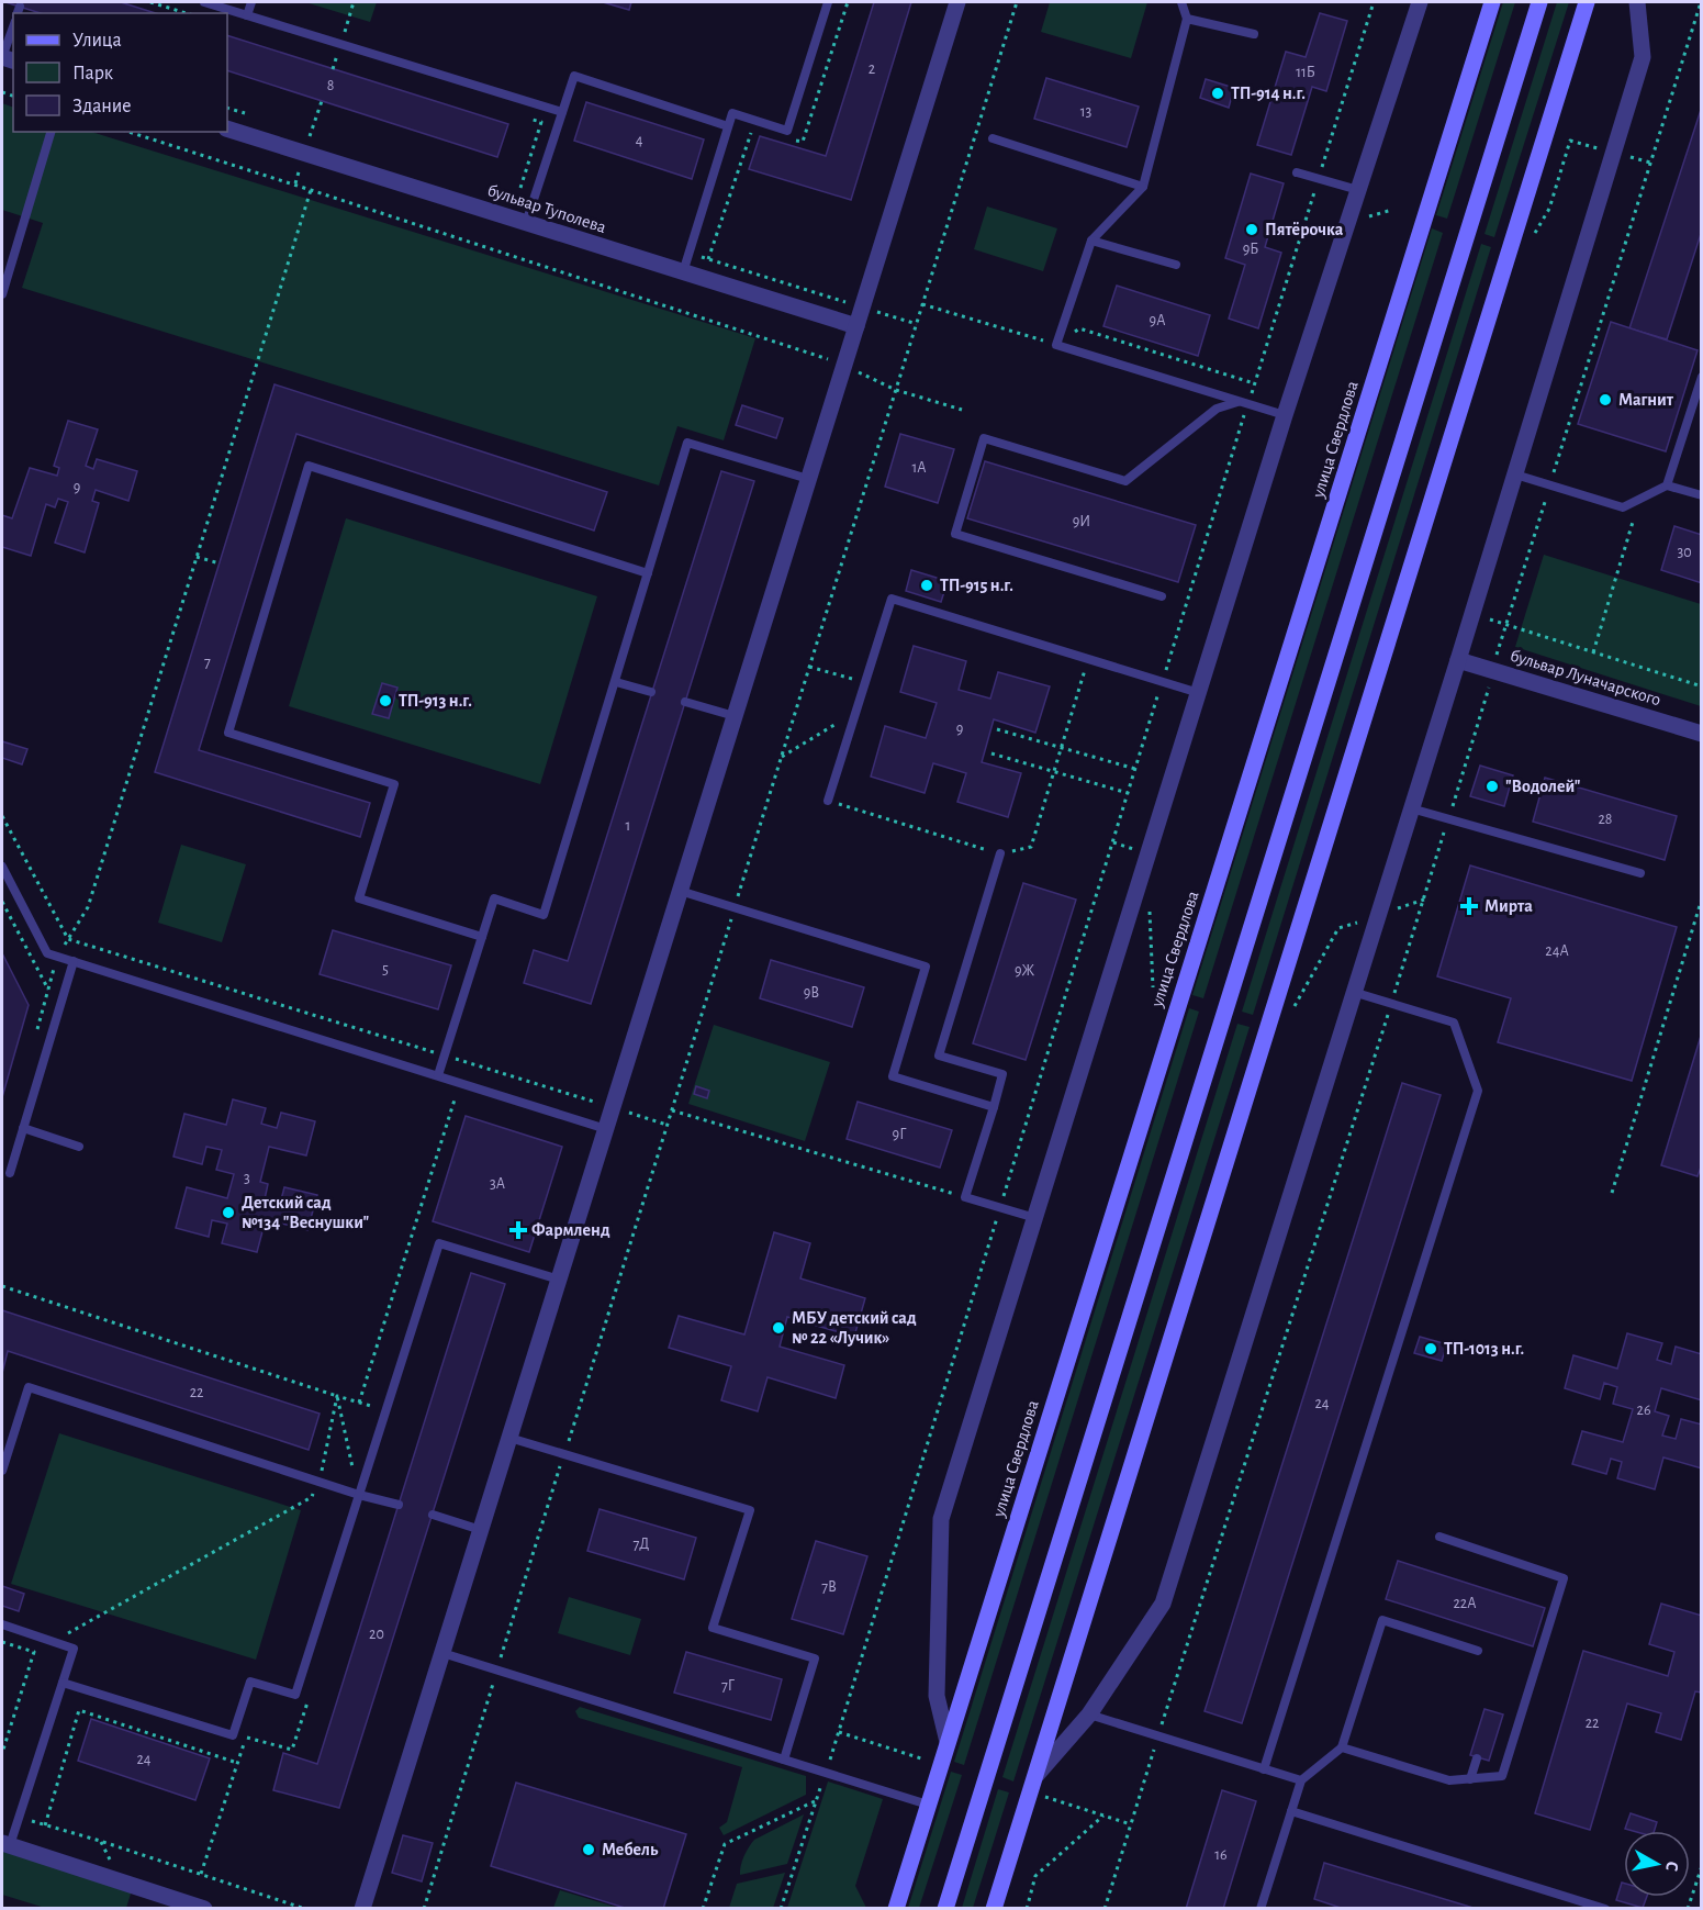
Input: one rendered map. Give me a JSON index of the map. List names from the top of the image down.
{
  "streets": {
    "main road": ["улица Свердлова"],
    "street": ["бульвар Туполева", "бульвар Луначарского"]
  },
  "places": {
    "other": [
      "ТП-914 н.г.",
      "Пятёрочка",
      "Магнит",
      "ТП-915 н.г.",
      "ТП-913 н.г.",
      "\"Водолей\"",
      "Детский сад №134 \"Веснушки\"",
      "МБУ детский сад № 22 «Лучик»",
      "ТП-1013 н.г.",
      "Мебель"
    ],
    "health": ["Мирта", "Фармленд"]
  },
  "house_numbers": [
    "2",
    "11Б",
    "8",
    "13",
    "4",
    "9Б",
    "9А",
    "1А",
    "9",
    "9И",
    "30",
    "7",
    "9",
    "28",
    "1",
    "24А",
    "5",
    "9Ж",
    "9В",
    "9Г",
    "3",
    "3А",
    "22",
    "24",
    "26",
    "7Д",
    "7В",
    "22А",
    "20",
    "7Г",
    "22",
    "24",
    "16"
  ],
  "legend": ["Улица", "Парк", "Здание"],
  "north": "right"
}
